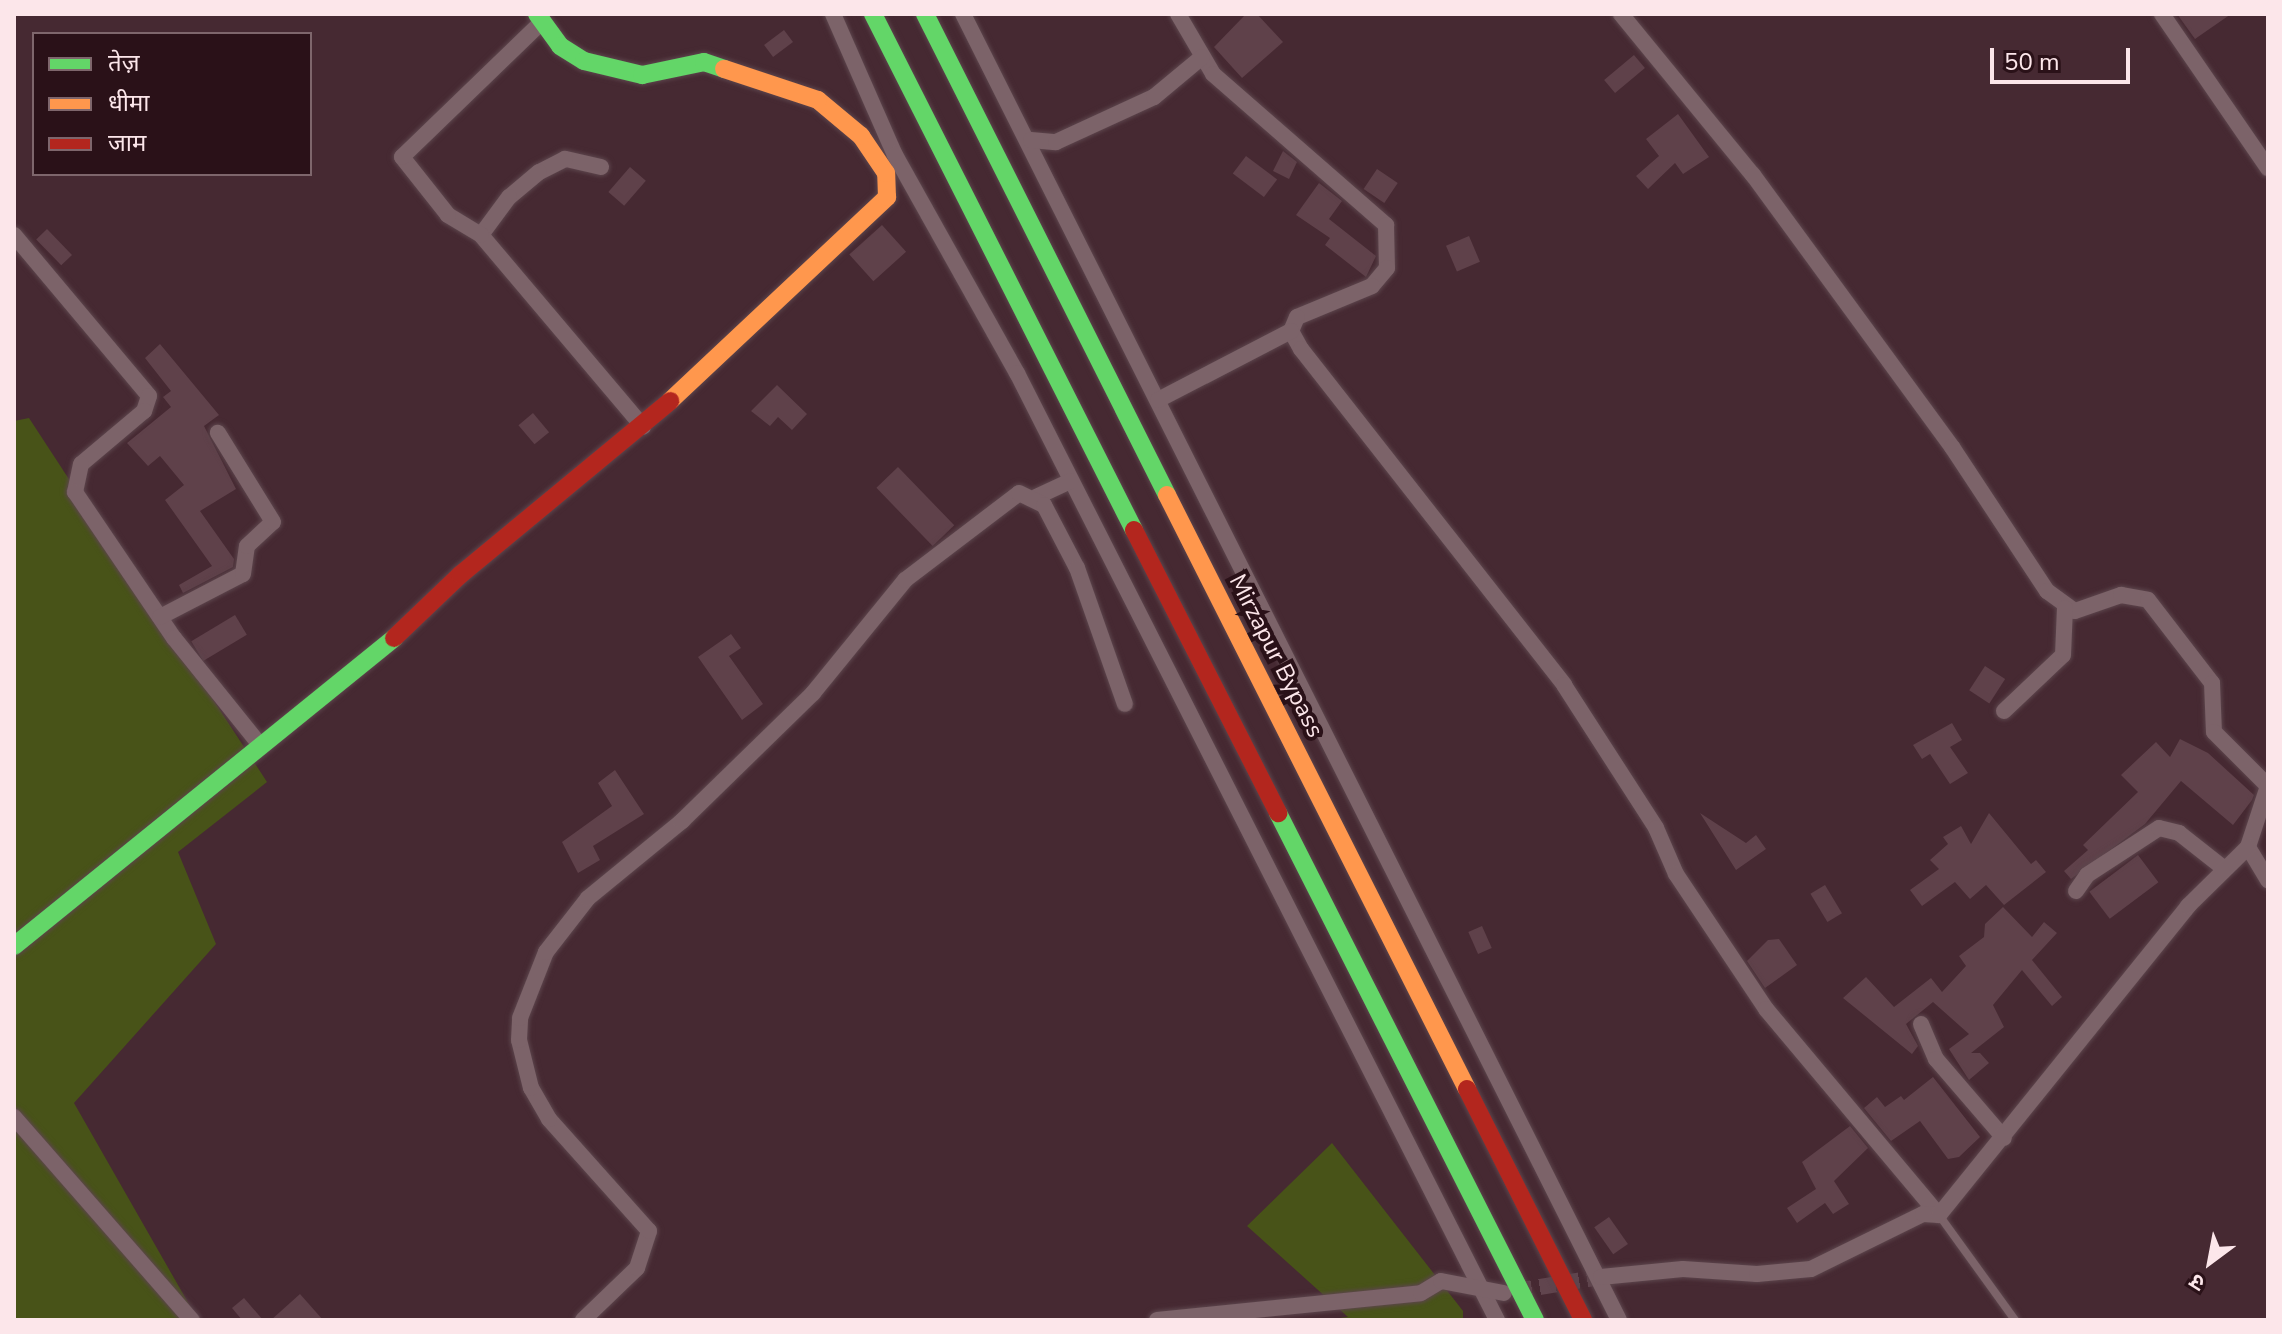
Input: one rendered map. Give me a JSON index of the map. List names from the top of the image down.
{
  "streets": {
    "main road": ["Mirzapur Bypass"]
  },
  "legend": ["तेज़", "धीमा", "जाम"],
  "scale_bar": "50 m",
  "north": "bottom left"
}
